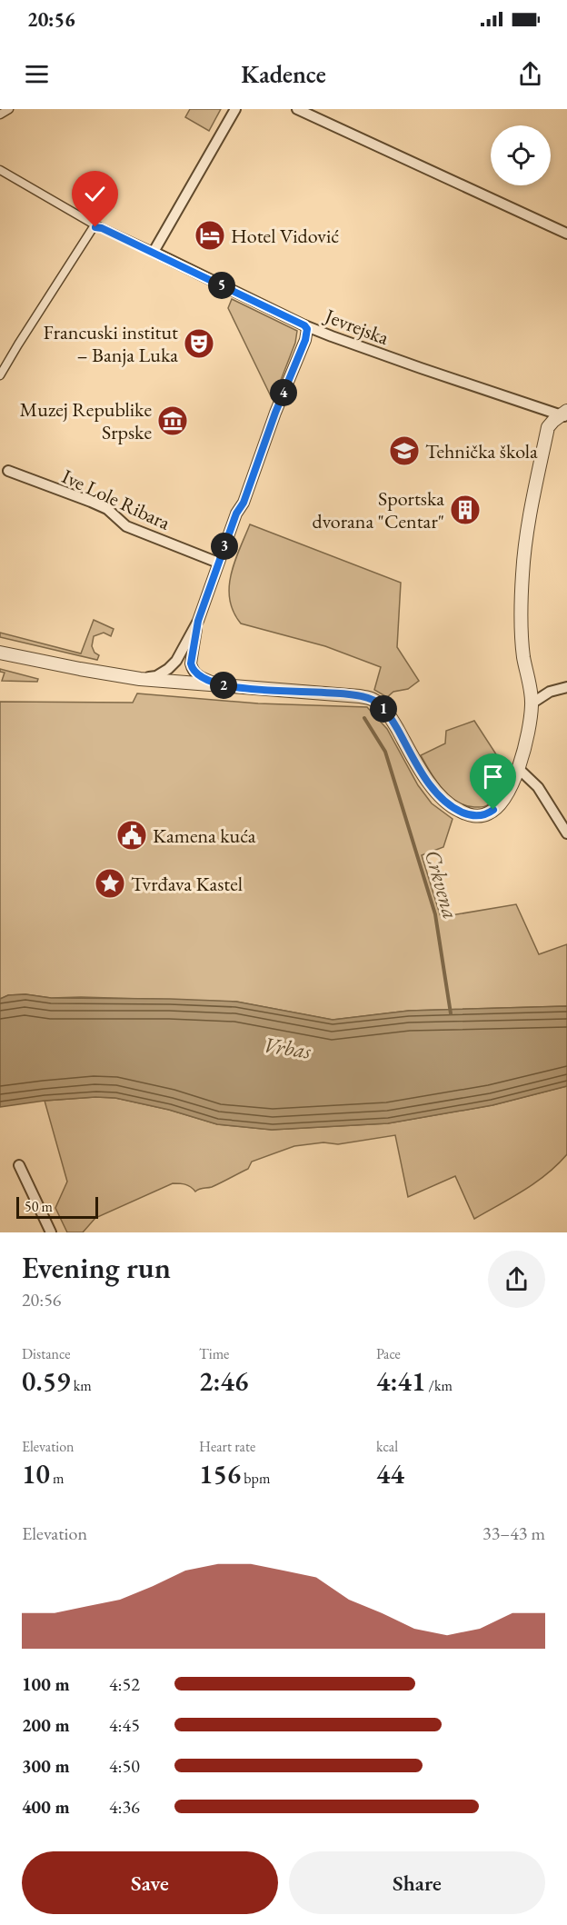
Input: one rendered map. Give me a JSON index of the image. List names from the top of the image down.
{
  "streets": {
    "street": ["Jevrejska", "Ive Lole Ribara"]
  },
  "water": ["Crkvena", "Vrbas"],
  "places": {
    "hotel": ["Hotel Vidović"],
    "theatre": ["Francuski institut – Banja Luka"],
    "museum": ["Muzej Republike Srpske"],
    "school or university": ["Tehnička škola"],
    "building": ["Sportska dvorana \"Centar\""],
    "public building": ["Kamena kuća"],
    "place": ["Tvrđava Kastel"]
  },
  "scale_bar": "50 m",
  "page": {
    "status": "20:56",
    "header": "Kadence",
    "pins": [
      "5",
      "4",
      "3",
      "2",
      "1"
    ],
    "scale": "50 m",
    "heading": ["Evening run", "20:56"],
    "stats": [
      ["Distance", "0.59 km"],
      ["Time", "2:46"],
      ["Pace", "4:41 /km"],
      ["Elevation", "10 m"],
      ["Heart rate", "156 bpm"],
      ["kcal", "44"]
    ],
    "chart": ["Elevation", "33–43 m"],
    "list": [
      {
        "name": "100 m",
        "note": "4:52"
      },
      {
        "name": "200 m",
        "note": "4:45"
      },
      {
        "name": "300 m",
        "note": "4:50"
      },
      {
        "name": "400 m",
        "note": "4:36"
      }
    ],
    "buttons": ["Save", "Share"]
  }
}
